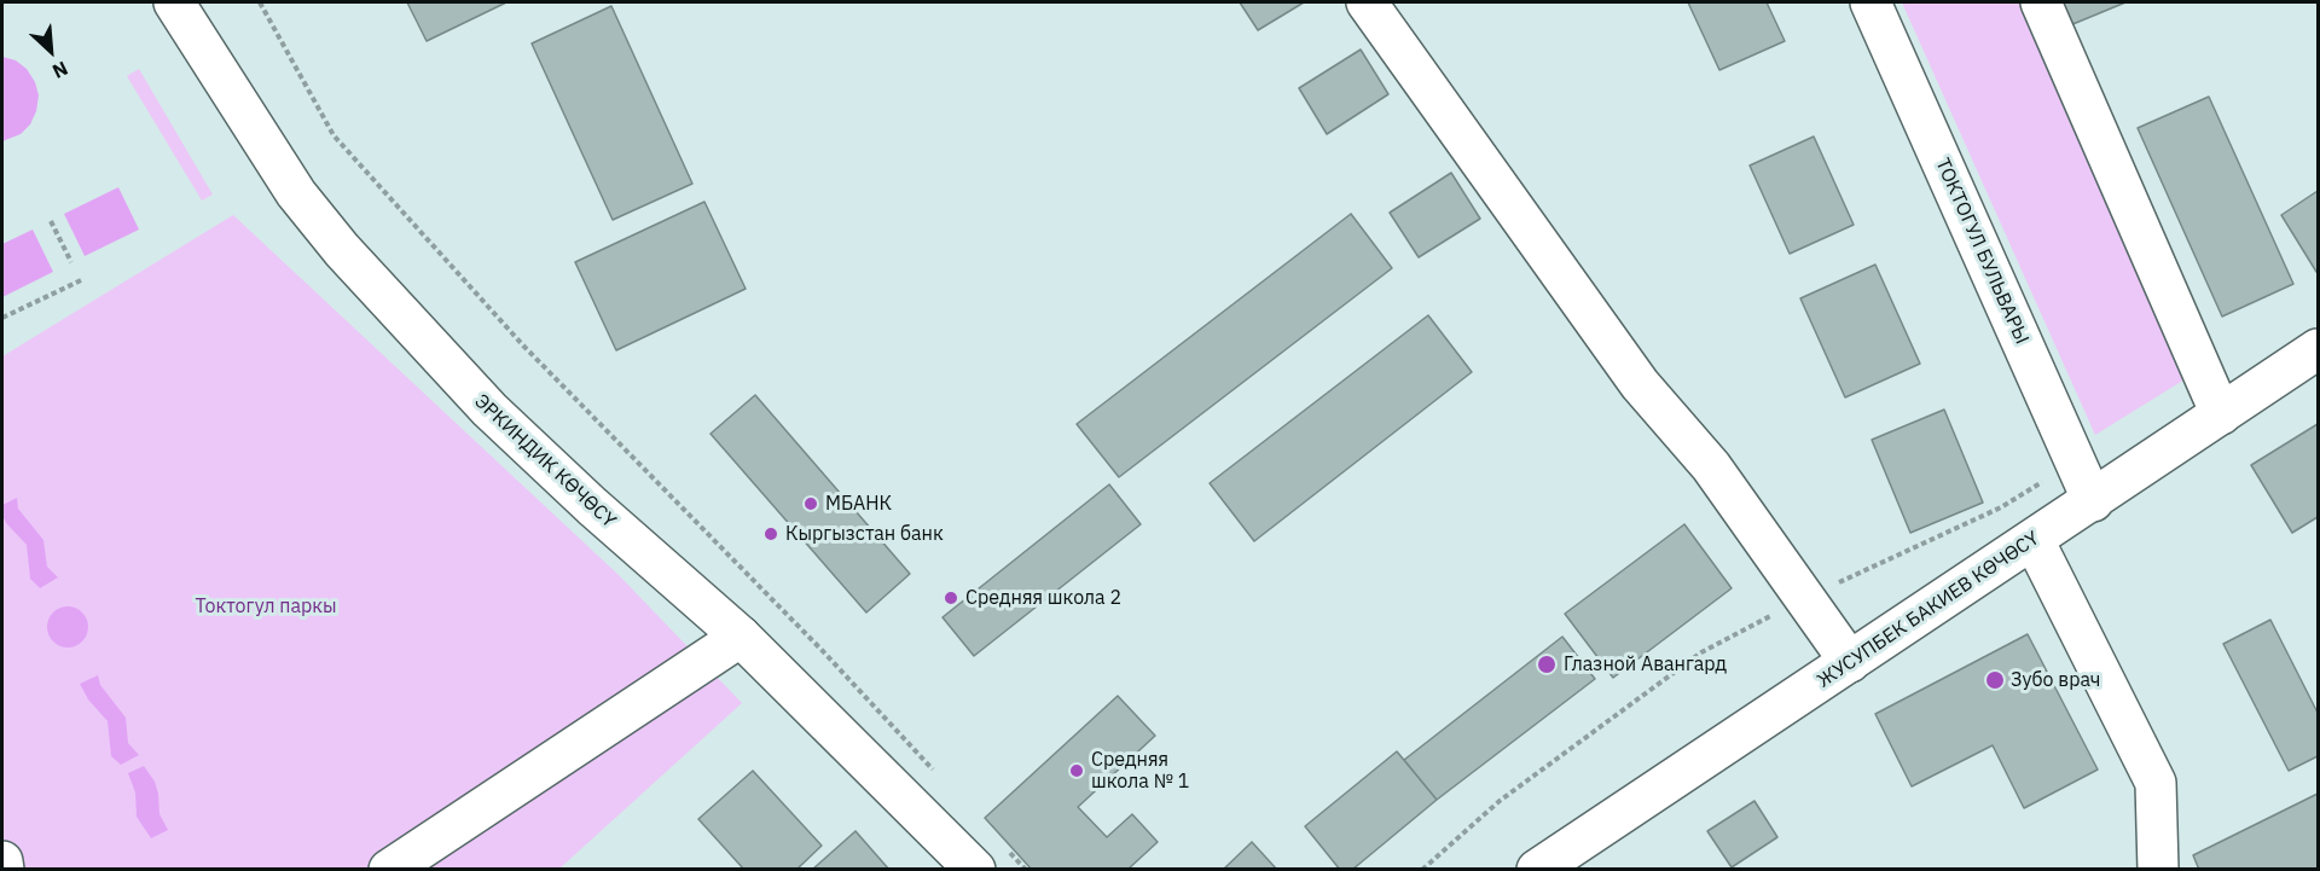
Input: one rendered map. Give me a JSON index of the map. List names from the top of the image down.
{
  "streets": {
    "main road": ["ТОКТОГУЛ БУЛЬВАРЫ", "ЭРКИНДИК КӨЧӨСҮ", "ЖУСУПБЕК БАКИЕВ КӨЧӨСҮ"]
  },
  "crossings": [
    ["ТОКТОГУЛ БУЛЬВАРЫ", "ЖУСУПБЕК БАКИЕВ КӨЧӨСҮ"]
  ],
  "parks": ["Токтогул паркы"],
  "places": [
    "МБАНК",
    "Кыргызстан банк",
    "Средняя школа 2",
    "Глазной Авангард",
    "Зубо врач",
    "Средняя школа № 1"
  ],
  "north": "bottom right"
}
